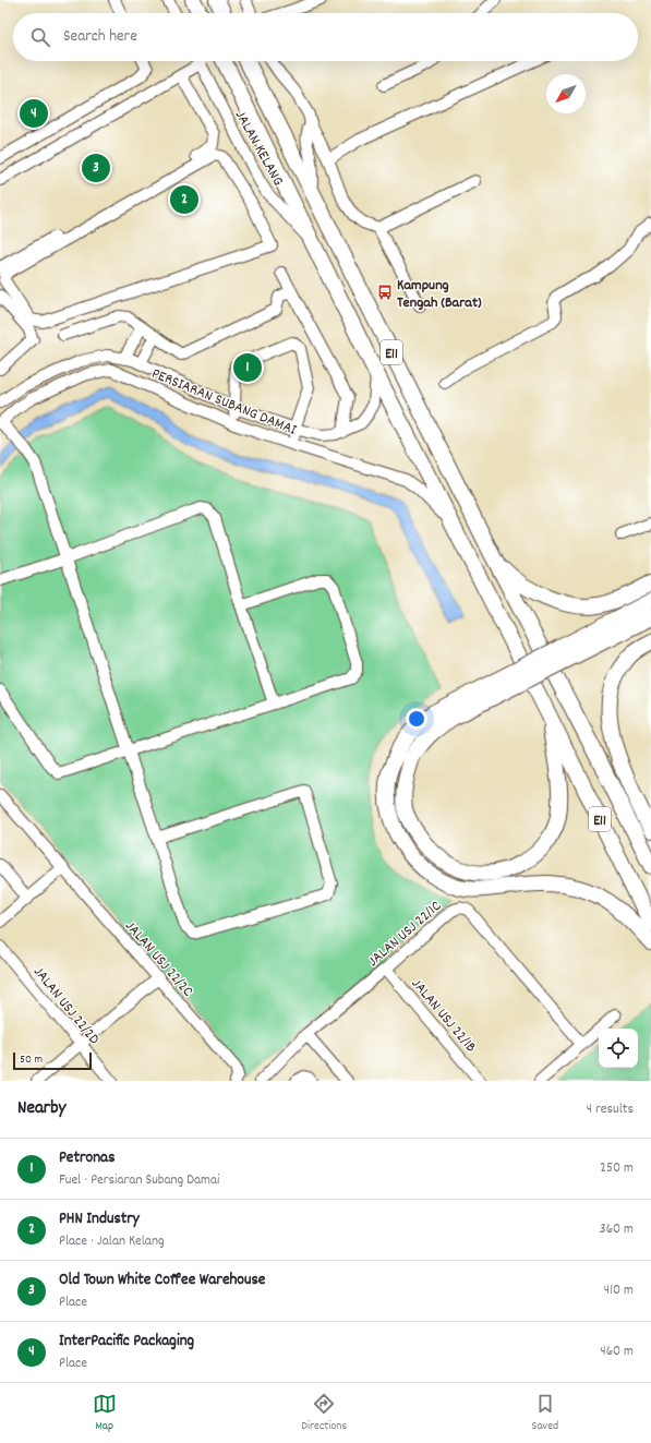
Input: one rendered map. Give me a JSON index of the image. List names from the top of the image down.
{
  "streets": {
    "highway": ["E11"],
    "street": [
      "JALAN KELANG",
      "PERSIARAN SUBANG DAMAI",
      "JALAN USJ 22/1C",
      "JALAN USJ 22/2C",
      "JALAN USJ 22/2D",
      "JALAN USJ 22/1B"
    ]
  },
  "crossings": [
    ["JALAN KELANG", "E11"],
    ["E11", "PERSIARAN SUBANG DAMAI"],
    ["JALAN USJ 22/1C", "JALAN USJ 22/1B"]
  ],
  "places": {
    "bus stop": ["Kampung Tengah (Barat)"]
  },
  "scale_bar": "50 m",
  "north": "bottom left",
  "page": {
    "search": "Search here",
    "pins": [
      "4",
      "3",
      "2",
      "1"
    ],
    "scale": "50 m",
    "heading": ["Nearby", "4 results"],
    "list": [
      {
        "mark": "1",
        "name": "Petronas",
        "note": "Fuel · Persiaran Subang Damai",
        "value": "250 m"
      },
      {
        "mark": "2",
        "name": "PHN Industry",
        "note": "Place · Jalan Kelang",
        "value": "360 m"
      },
      {
        "mark": "3",
        "name": "Old Town White Coffee Warehouse",
        "note": "Place",
        "value": "410 m"
      },
      {
        "mark": "4",
        "name": "InterPacific Packaging",
        "note": "Place",
        "value": "460 m"
      }
    ],
    "nav": ["Map", "Directions", "Saved"]
  }
}
